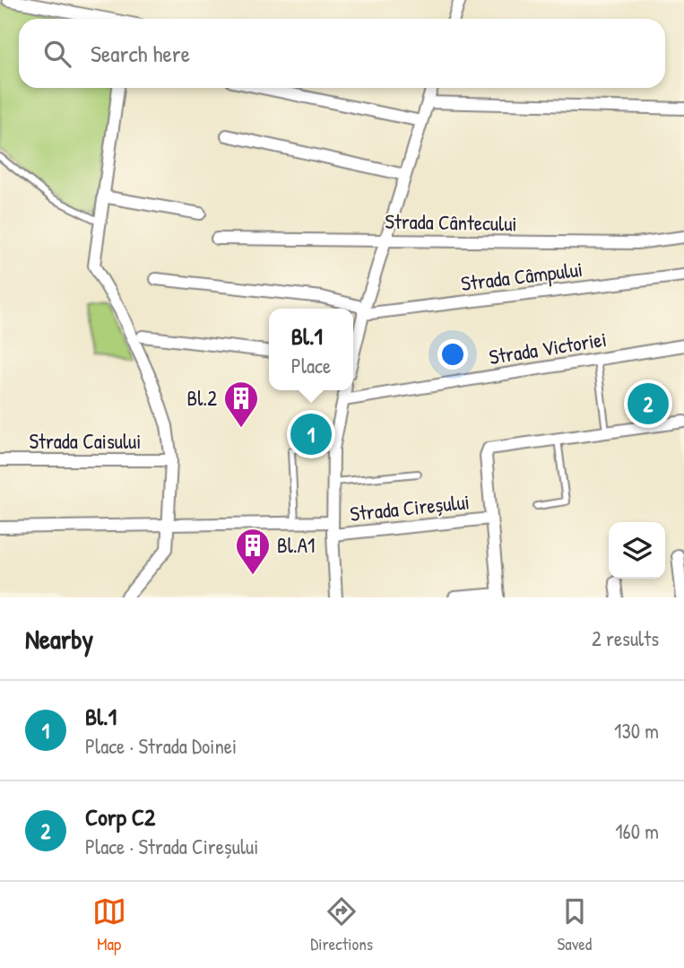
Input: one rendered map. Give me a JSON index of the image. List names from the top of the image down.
{
  "streets": {
    "street": [
      "Strada Cântecului",
      "Strada Câmpului",
      "Strada Victoriei",
      "Strada Caisului",
      "Strada Cireșului"
    ]
  },
  "places": {
    "building": ["Bl.2", "Bl.A1"]
  },
  "page": {
    "search": "Search here",
    "popup": ["Bl.1", "Place"],
    "pins": ["2", "1"],
    "heading": ["Nearby", "2 results"],
    "list": [
      {
        "mark": "1",
        "name": "Bl.1",
        "note": "Place · Strada Doinei",
        "value": "130 m"
      },
      {
        "mark": "2",
        "name": "Corp C2",
        "note": "Place · Strada Cireșului",
        "value": "160 m"
      }
    ],
    "nav": ["Map", "Directions", "Saved"]
  }
}
